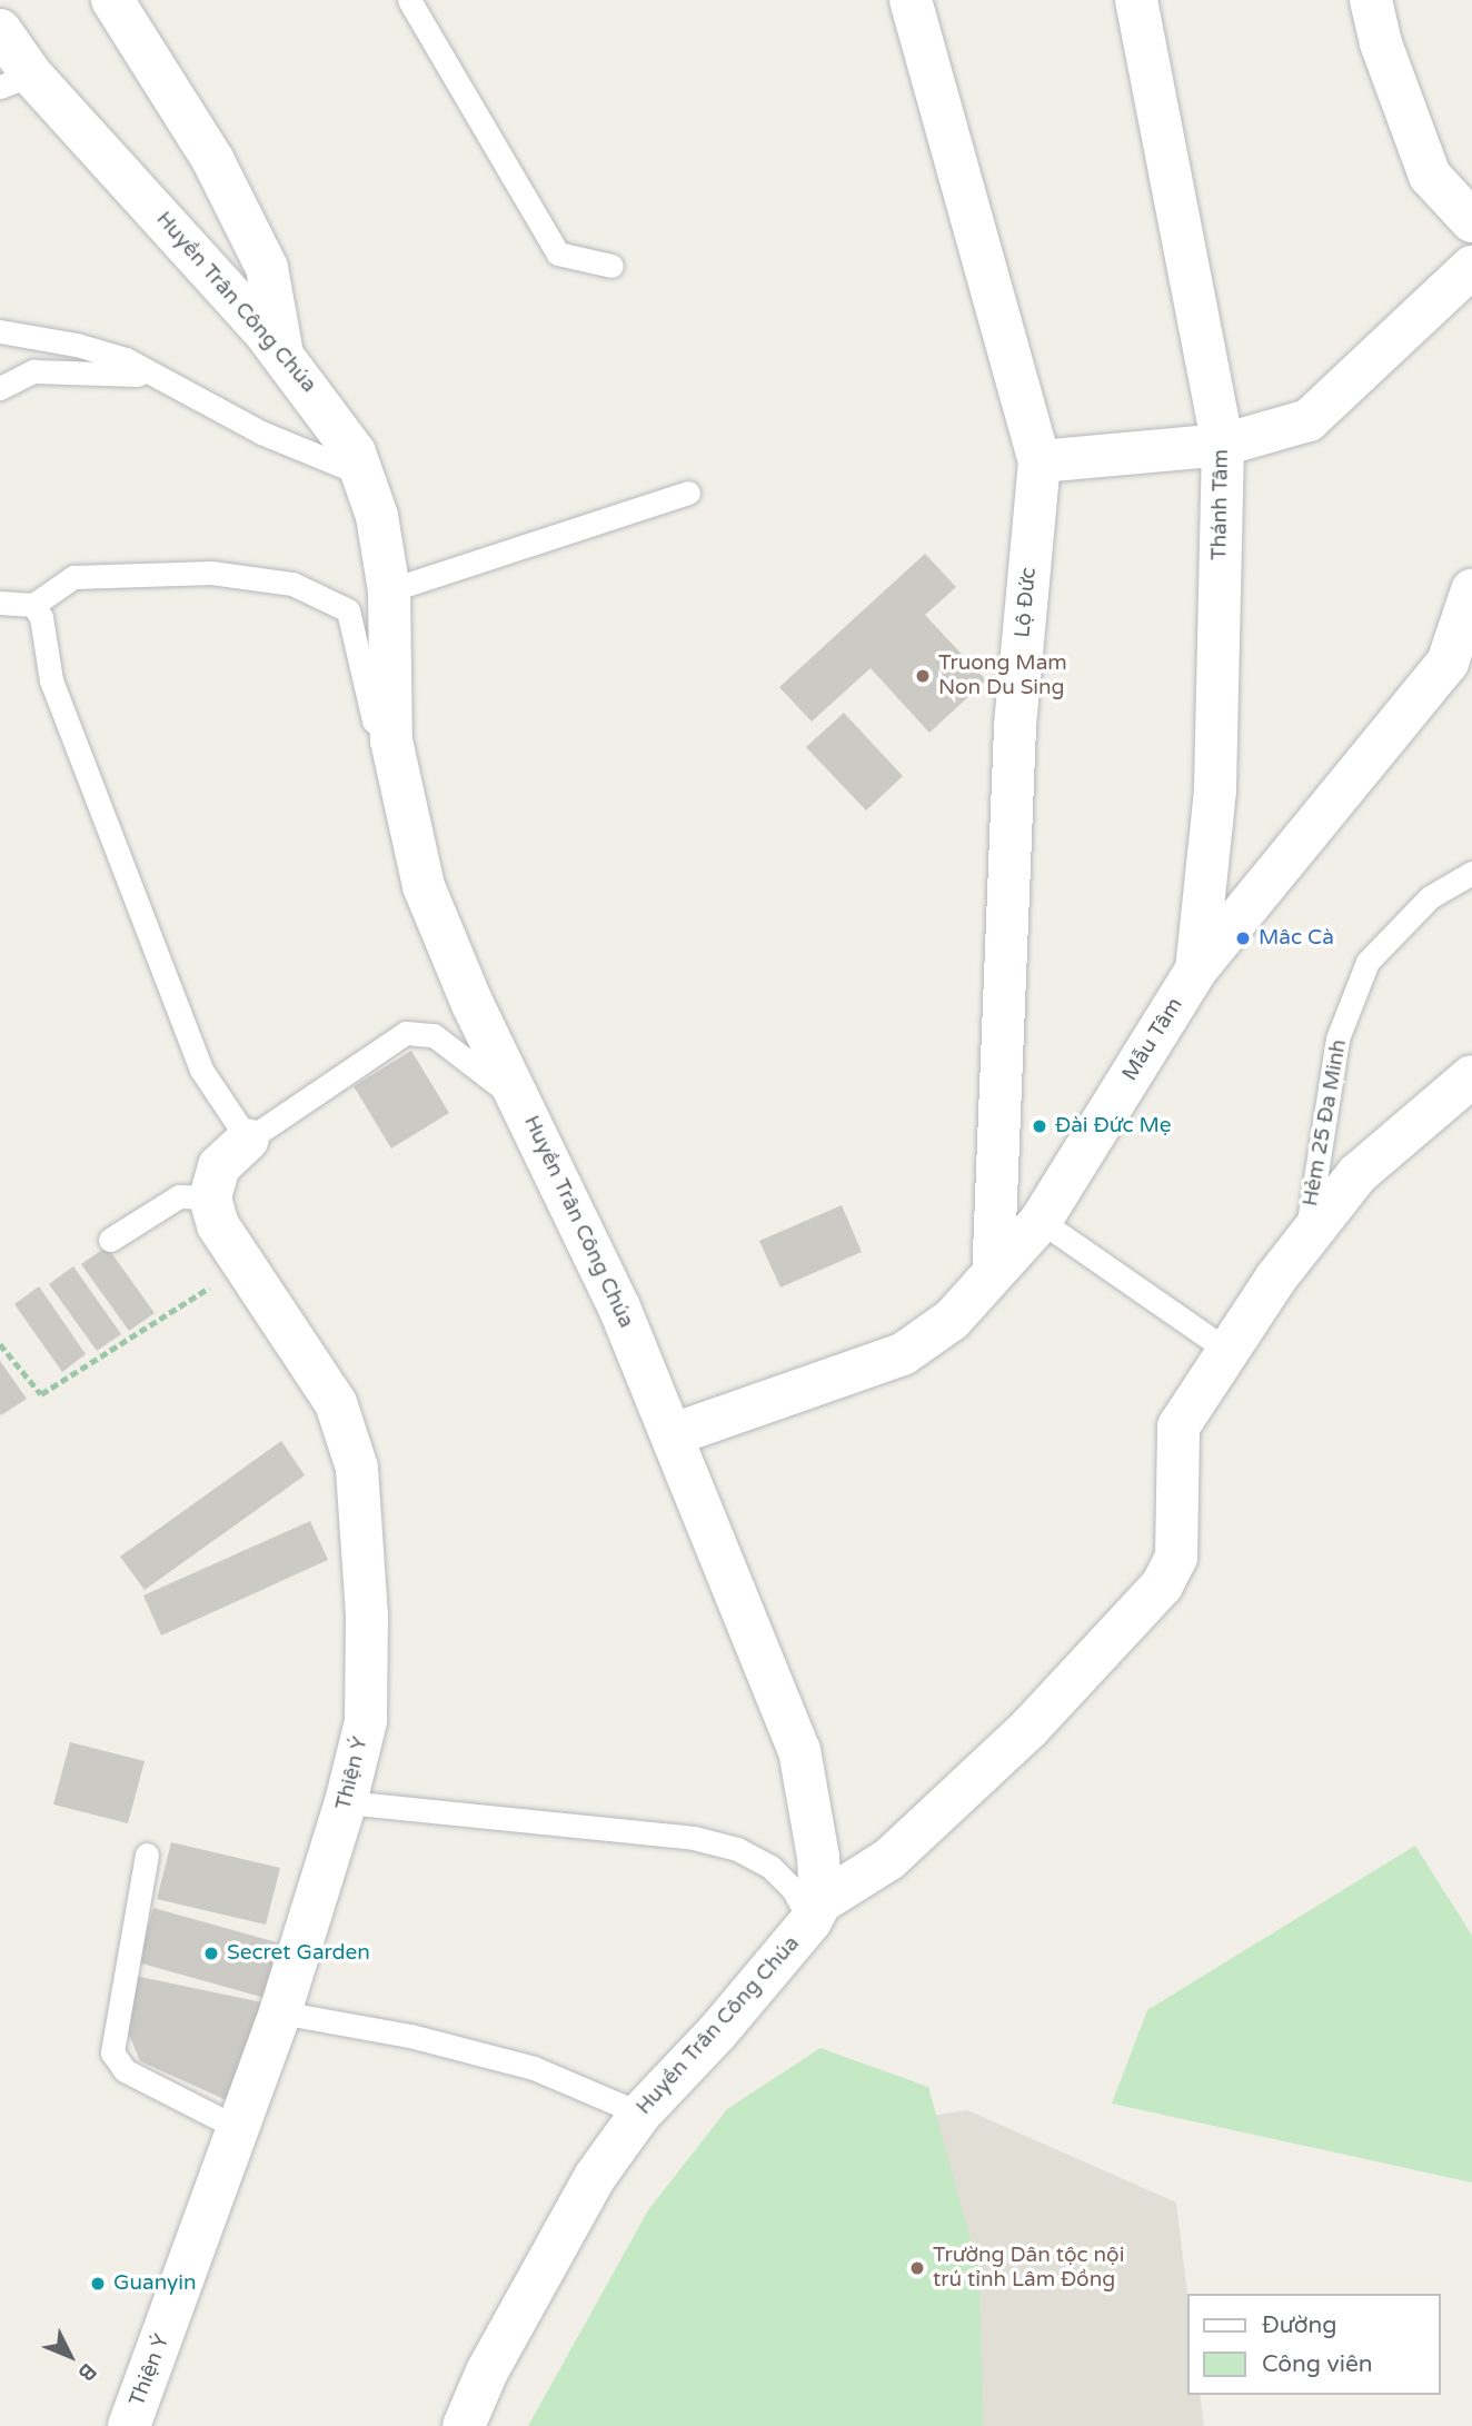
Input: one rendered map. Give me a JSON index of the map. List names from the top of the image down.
{
  "streets": {
    "street": [
      "Huyền Trân Công Chúa",
      "Thánh Tâm",
      "Lộ Đức",
      "Mẫu Tâm",
      "Thiện Ý"
    ],
    "lane": ["Hẻm 25 Đa Minh"]
  },
  "crossings": [
    ["Huyền Trân Công Chúa", "Mẫu Tâm"],
    ["Thánh Tâm", "Mẫu Tâm"],
    ["Lộ Đức", "Mẫu Tâm"]
  ],
  "places": [
    "Truong Mam Non Du Sing",
    "Mâc Cà",
    "Đài Đức Mẹ",
    "Secret Garden",
    "Trường Dân tộc nội trú tỉnh Lâm Đồng",
    "Guanyin"
  ],
  "legend": ["Đường", "Công viên"],
  "north": "bottom right"
}
